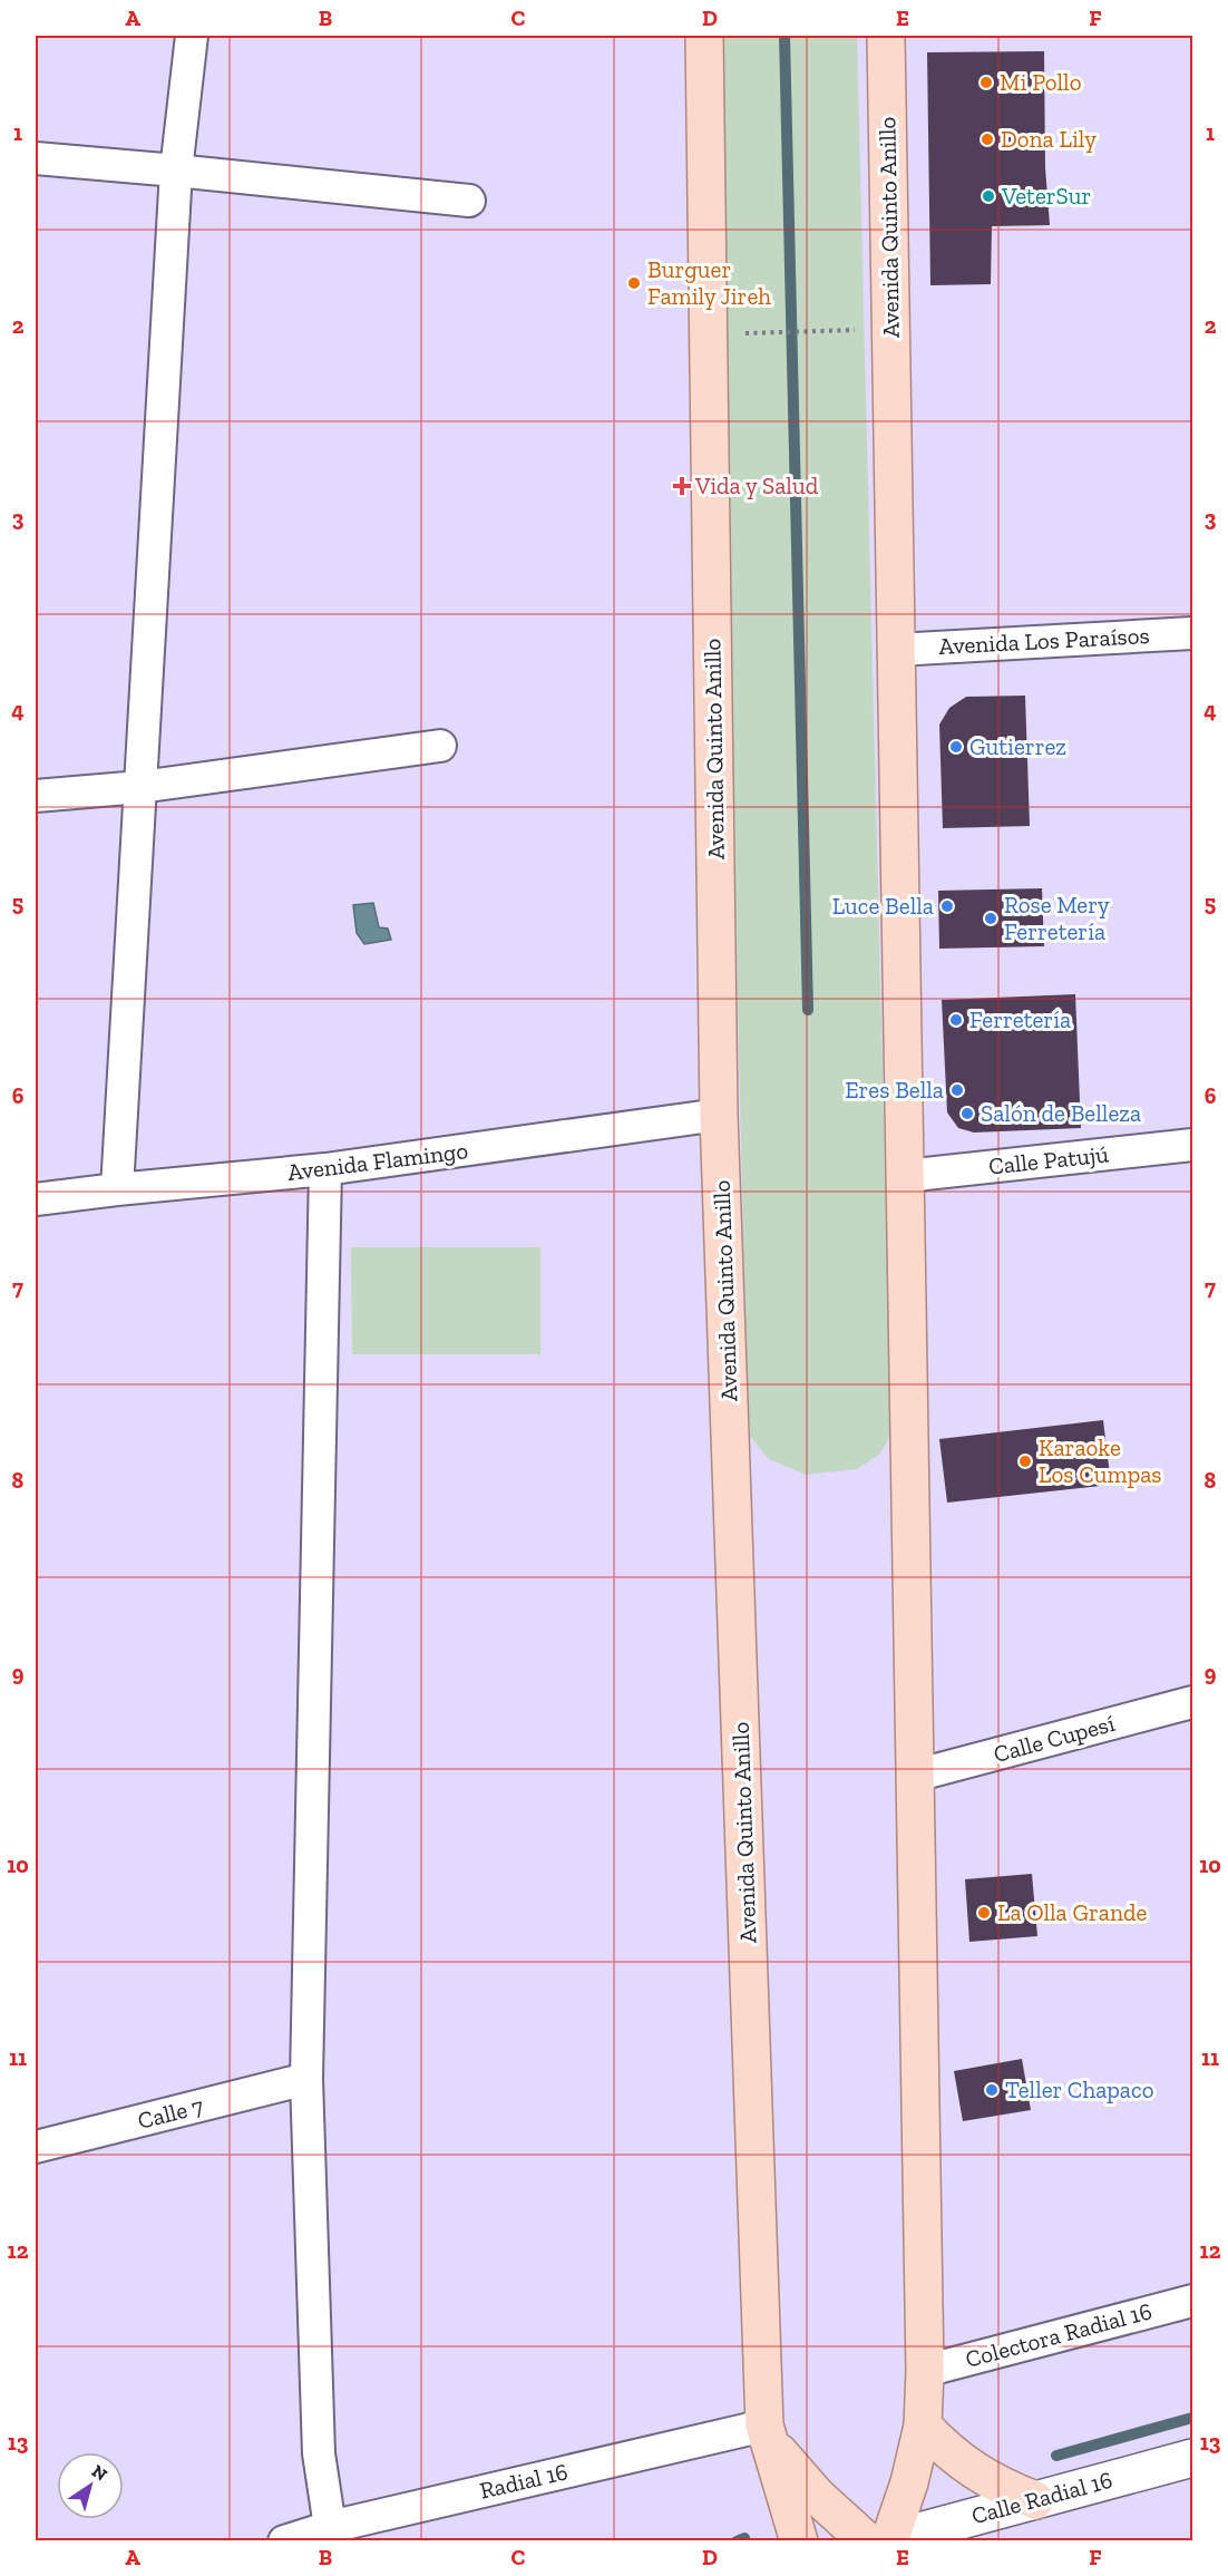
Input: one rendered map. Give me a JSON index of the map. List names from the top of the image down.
{
  "streets": {
    "main road": ["Avenida Quinto Anillo"],
    "street": [
      "Avenida Los Paraísos",
      "Calle Patujú",
      "Avenida Flamingo",
      "Calle Cupesí",
      "Calle 7",
      "Colectora Radial 16",
      "Radial 16",
      "Calle Radial 16"
    ]
  },
  "crossings": [
    ["Avenida Quinto Anillo", "Avenida Los Paraísos"],
    ["Avenida Quinto Anillo", "Calle Patujú"],
    ["Avenida Quinto Anillo", "Avenida Flamingo"],
    ["Avenida Quinto Anillo", "Calle Cupesí"],
    ["Avenida Quinto Anillo", "Colectora Radial 16"],
    ["Avenida Quinto Anillo", "Radial 16"],
    ["Avenida Quinto Anillo", "Calle Radial 16"]
  ],
  "places": {
    "other": [
      "Mi Pollo",
      "Dona Lily",
      "VeterSur",
      "Burguer Family Jireh",
      "Gutierrez",
      "Luce Bella",
      "Rose Mery Ferretería",
      "Ferretería",
      "Eres Bella",
      "Salón de Belleza",
      "Karaoke Los Cumpas",
      "La Olla Grande",
      "Teller Chapaco"
    ],
    "health": ["Vida y Salud"]
  },
  "north": "top right",
  "grid": {
    "columns": [
      "A",
      "B",
      "C",
      "D",
      "E",
      "F"
    ],
    "rows": [
      "1",
      "2",
      "3",
      "4",
      "5",
      "6",
      "7",
      "8",
      "9",
      "10",
      "11",
      "12",
      "13"
    ]
  }
}
